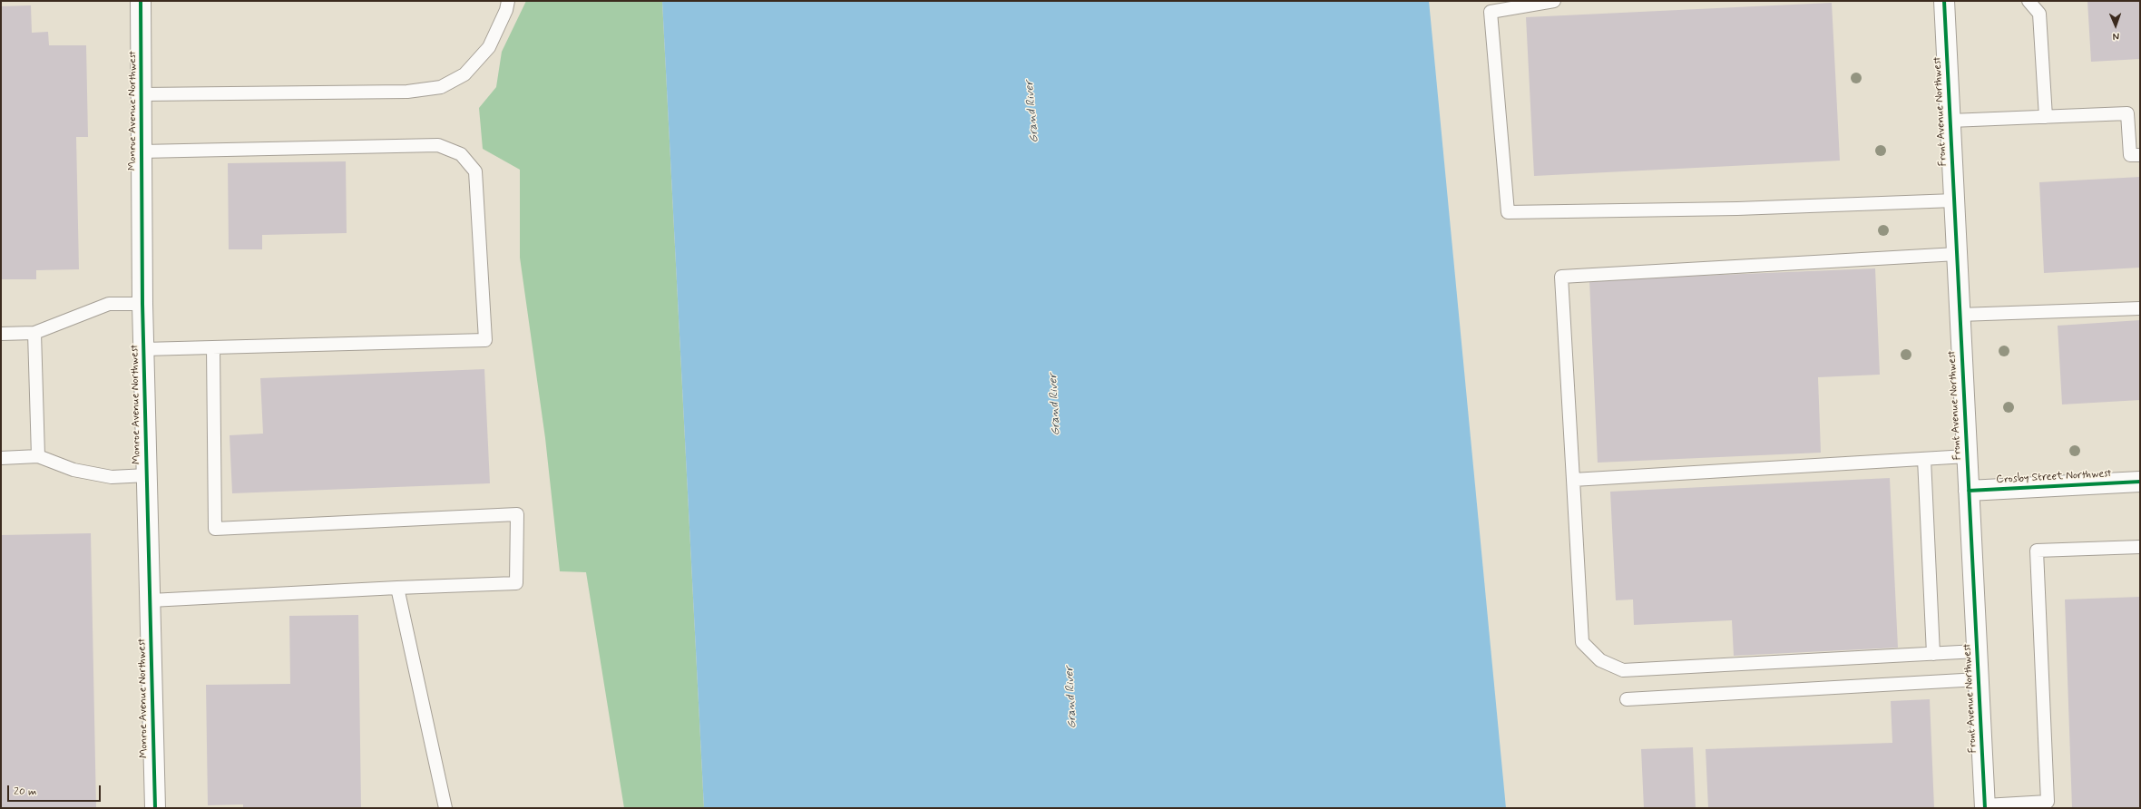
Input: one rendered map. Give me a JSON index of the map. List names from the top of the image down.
{
  "streets": {
    "street": ["Monroe Avenue Northwest", "Front Avenue Northwest", "Crosby Street Northwest"]
  },
  "crossings": [
    ["Front Avenue Northwest", "Crosby Street Northwest"]
  ],
  "water": ["Grand River"],
  "scale_bar": "20 m",
  "north": "bottom"
}
